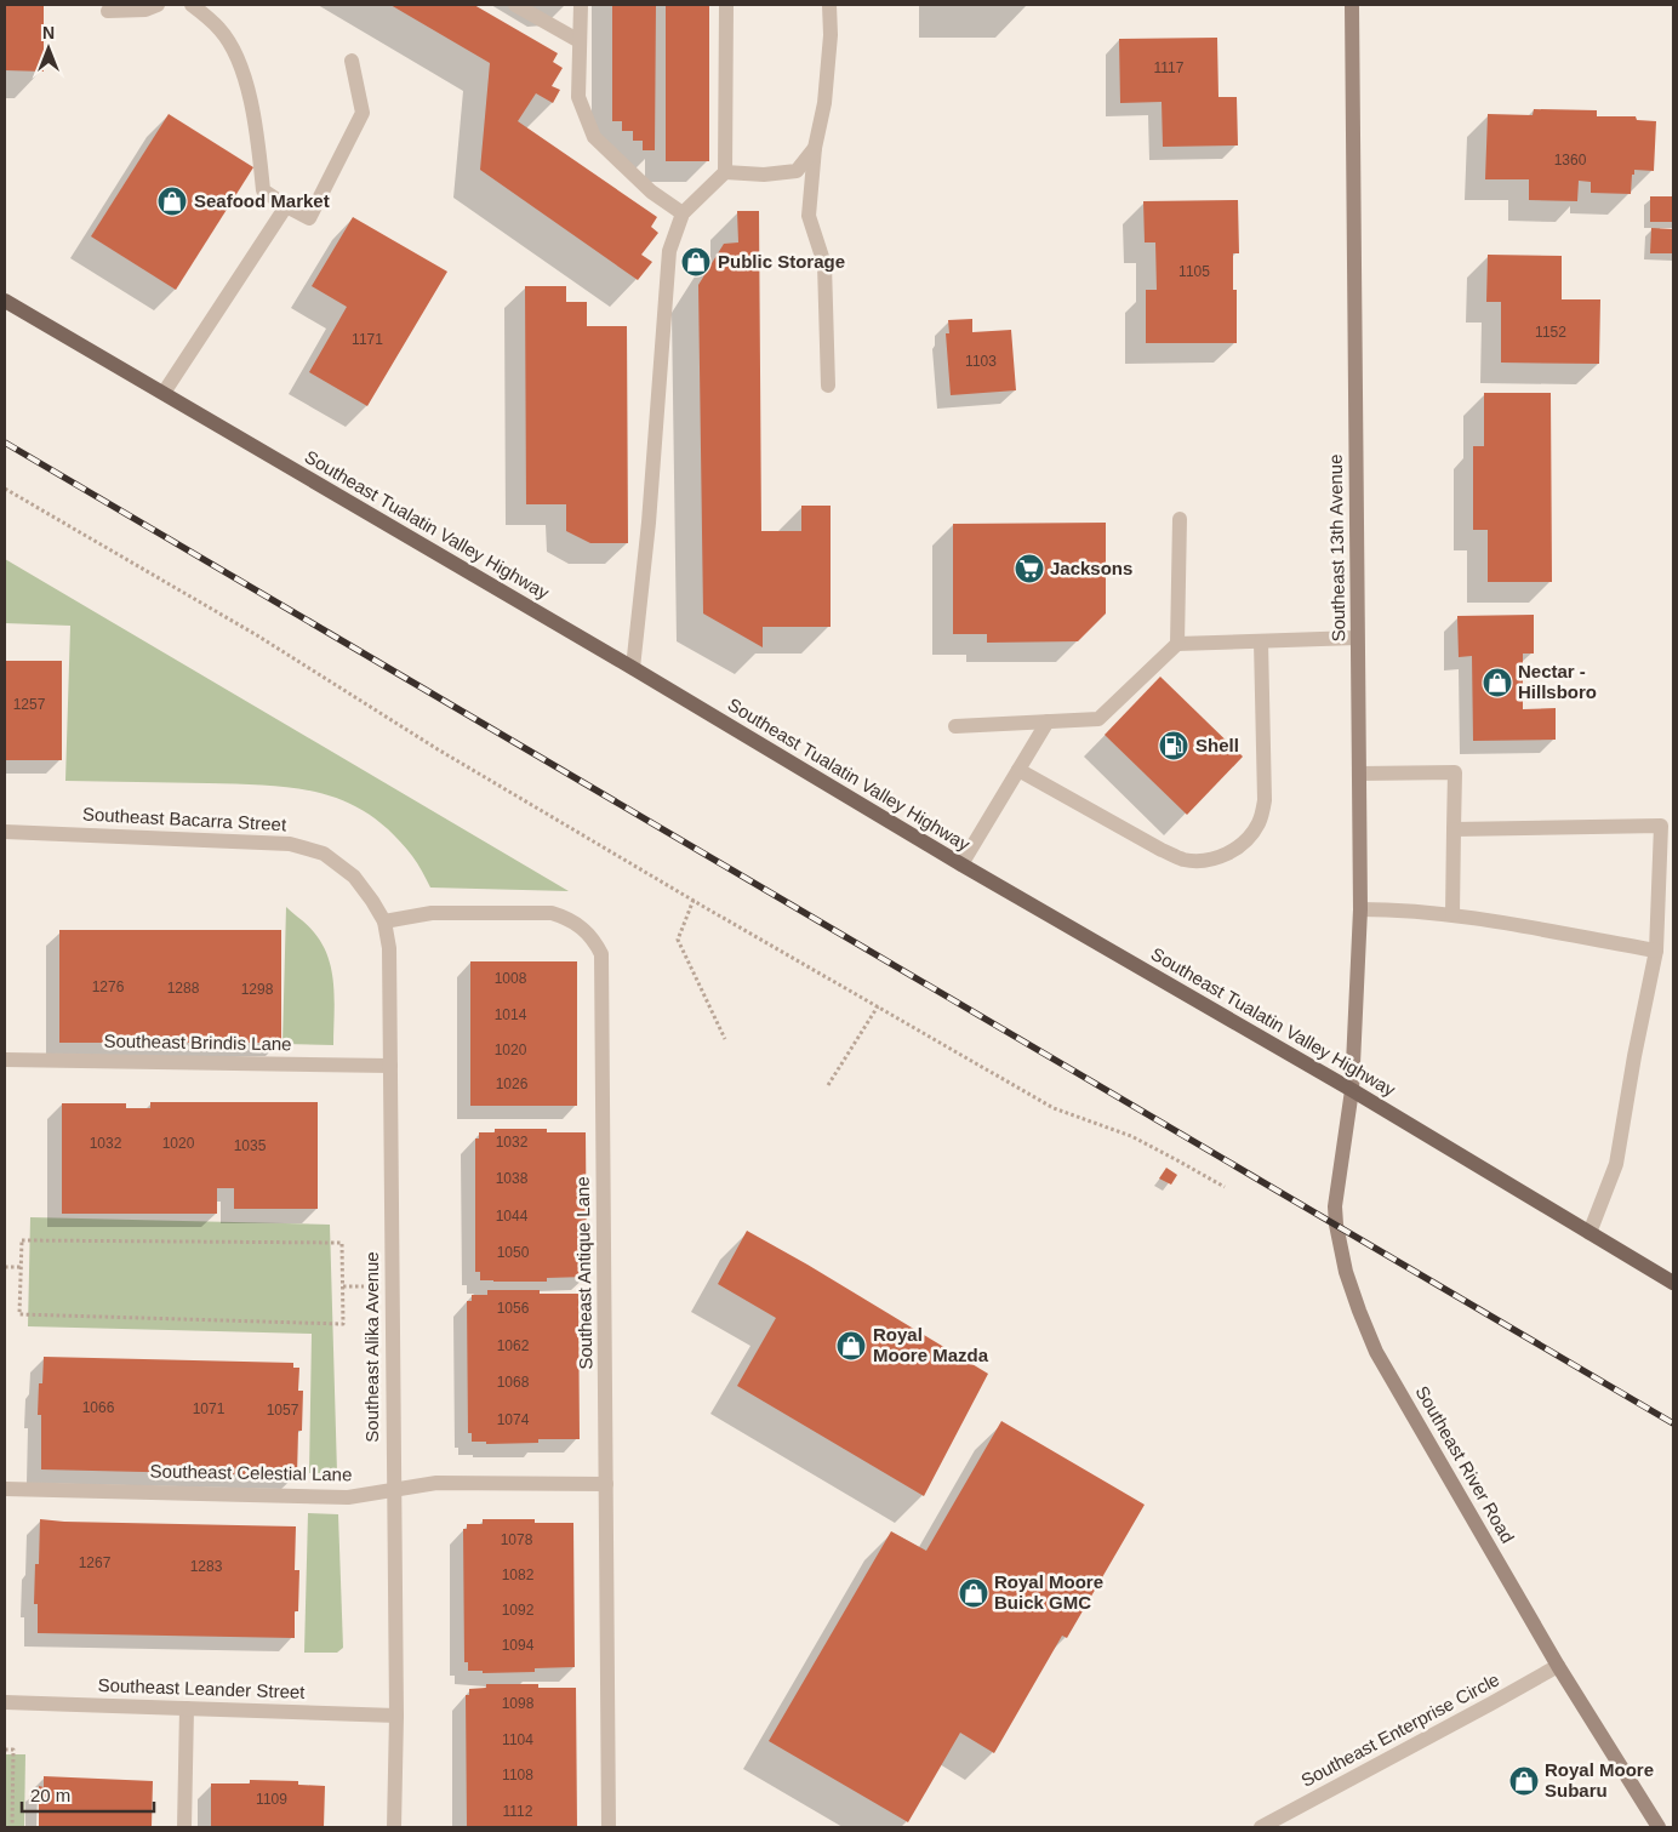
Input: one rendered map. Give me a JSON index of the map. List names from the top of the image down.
{
  "streets": {
    "main road": ["Southeast Tualatin Valley Highway"],
    "street": [
      "Southeast 13th Avenue",
      "Southeast Bacarra Street",
      "Southeast Brindis Lane",
      "Southeast Antique Lane",
      "Southeast Alika Avenue",
      "Southeast River Road",
      "Southeast Celestial Lane",
      "Southeast Leander Street",
      "Southeast Enterprise Circle"
    ]
  },
  "crossings": [
    ["Southeast Tualatin Valley Highway", "Southeast 13th Avenue"],
    ["Southeast Tualatin Valley Highway", "Southeast River Road"],
    ["Southeast 13th Avenue", "Southeast River Road"],
    ["Southeast Bacarra Street", "Southeast Alika Avenue"],
    ["Southeast Brindis Lane", "Southeast Alika Avenue"],
    ["Southeast Antique Lane", "Southeast Alika Avenue"],
    ["Southeast Antique Lane", "Southeast Celestial Lane"],
    ["Southeast Alika Avenue", "Southeast Celestial Lane"],
    ["Southeast Alika Avenue", "Southeast Leander Street"],
    ["Southeast River Road", "Southeast Enterprise Circle"]
  ],
  "places": {
    "shop": [
      "Seafood Market",
      "Public Storage",
      "Nectar - Hillsboro",
      "Royal Moore Mazda",
      "Royal Moore Buick GMC",
      "Royal Moore Subaru"
    ],
    "supermarket": ["Jacksons"],
    "fuel station": ["Shell"]
  },
  "house_numbers": [
    "1117",
    "1360",
    "1105",
    "1152",
    "1171",
    "1103",
    "1257",
    "1008",
    "1276",
    "1288",
    "1298",
    "1014",
    "1020",
    "1026",
    "1032",
    "1032",
    "1020",
    "1035",
    "1038",
    "1044",
    "1050",
    "1056",
    "1062",
    "1068",
    "1066",
    "1071",
    "1057",
    "1074",
    "1078",
    "1267",
    "1283",
    "1082",
    "1092",
    "1094",
    "1098",
    "1104",
    "1108",
    "1109",
    "1112"
  ],
  "scale_bar": "20 m",
  "north": "top"
}
